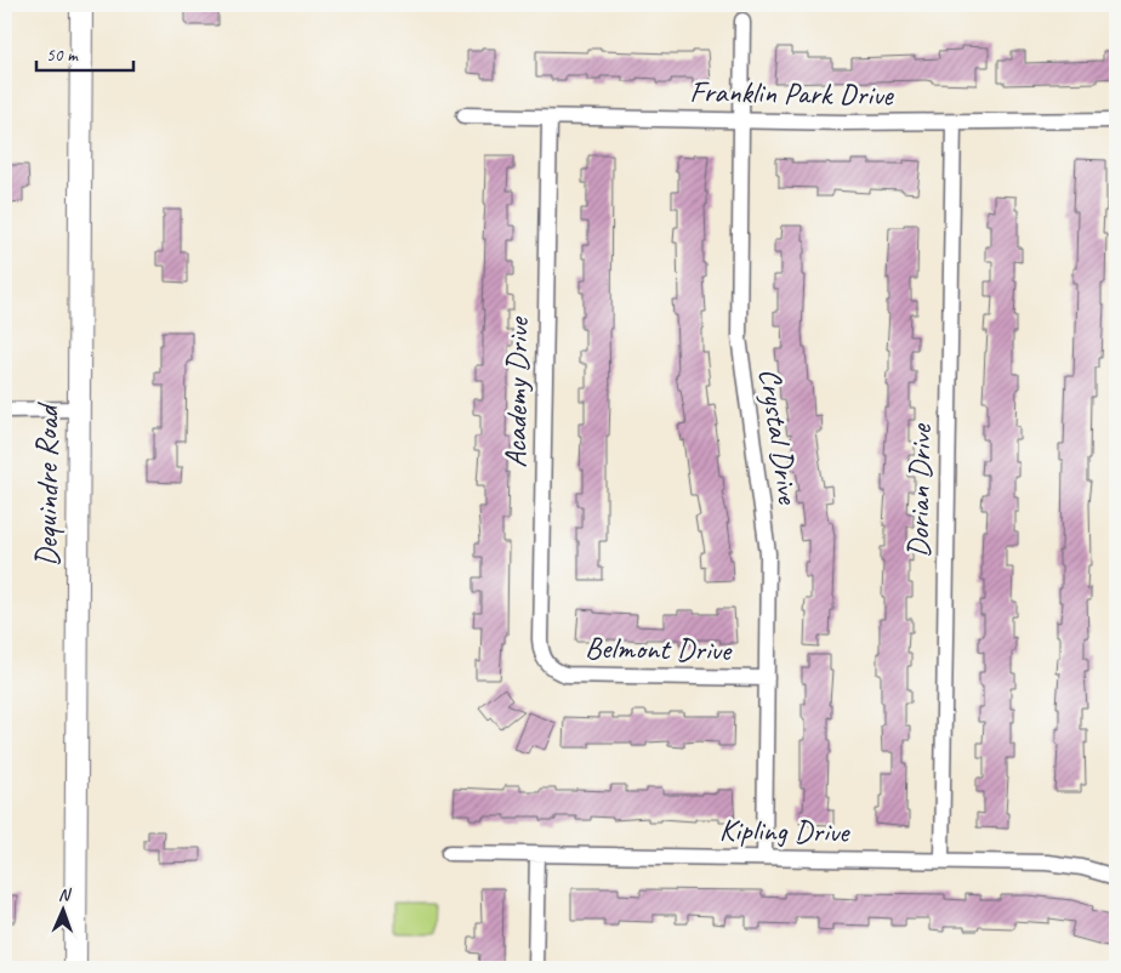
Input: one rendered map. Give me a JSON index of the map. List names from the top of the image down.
{
  "streets": {
    "main road": ["Dequindre Road"],
    "street": [
      "Franklin Park Drive",
      "Academy Drive",
      "Crystal Drive",
      "Dorian Drive",
      "Belmont Drive",
      "Kipling Drive"
    ]
  },
  "crossings": [
    ["Franklin Park Drive", "Academy Drive"],
    ["Franklin Park Drive", "Crystal Drive"],
    ["Franklin Park Drive", "Dorian Drive"],
    ["Academy Drive", "Belmont Drive"],
    ["Crystal Drive", "Belmont Drive"],
    ["Crystal Drive", "Kipling Drive"],
    ["Dorian Drive", "Kipling Drive"]
  ],
  "scale_bar": "50 m",
  "north": "top"
}
